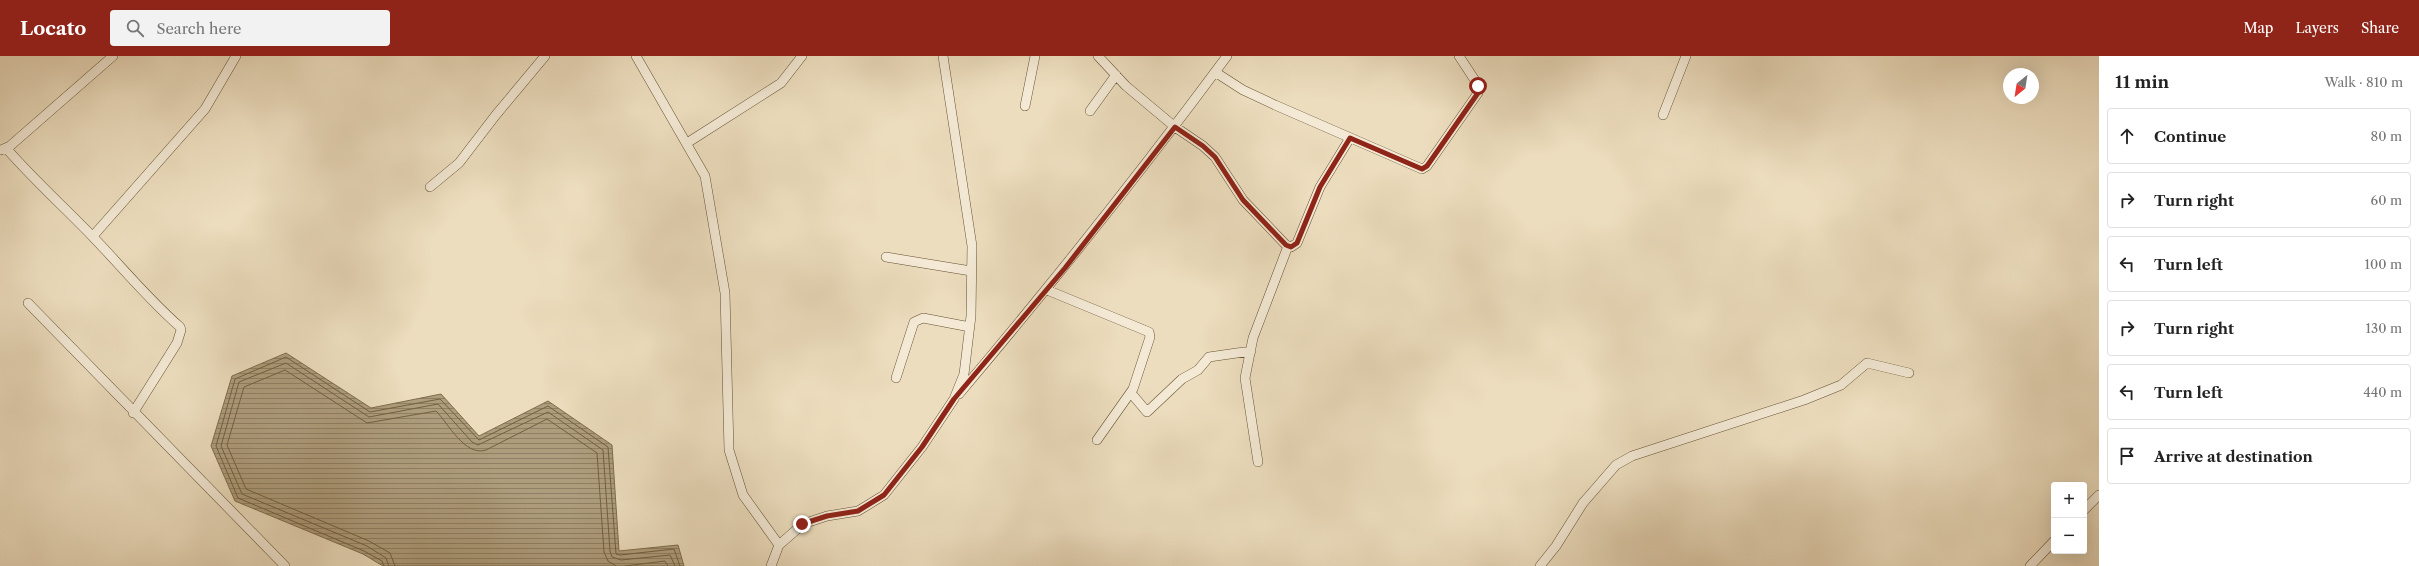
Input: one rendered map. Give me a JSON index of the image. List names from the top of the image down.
{
  "north": "bottom left",
  "page": {
    "header": "Locato",
    "search": "Search here",
    "nav": ["Map", "Layers", "Share"],
    "heading": ["11 min", "Walk · 810 m"],
    "list": [
      ["Continue", "80 m"],
      ["Turn right", "60 m"],
      ["Turn left", "100 m"],
      ["Turn right", "130 m"],
      ["Turn left", "440 m"],
      "Arrive at destination"
    ],
    "map_buttons": ["+", "−"]
  }
}
